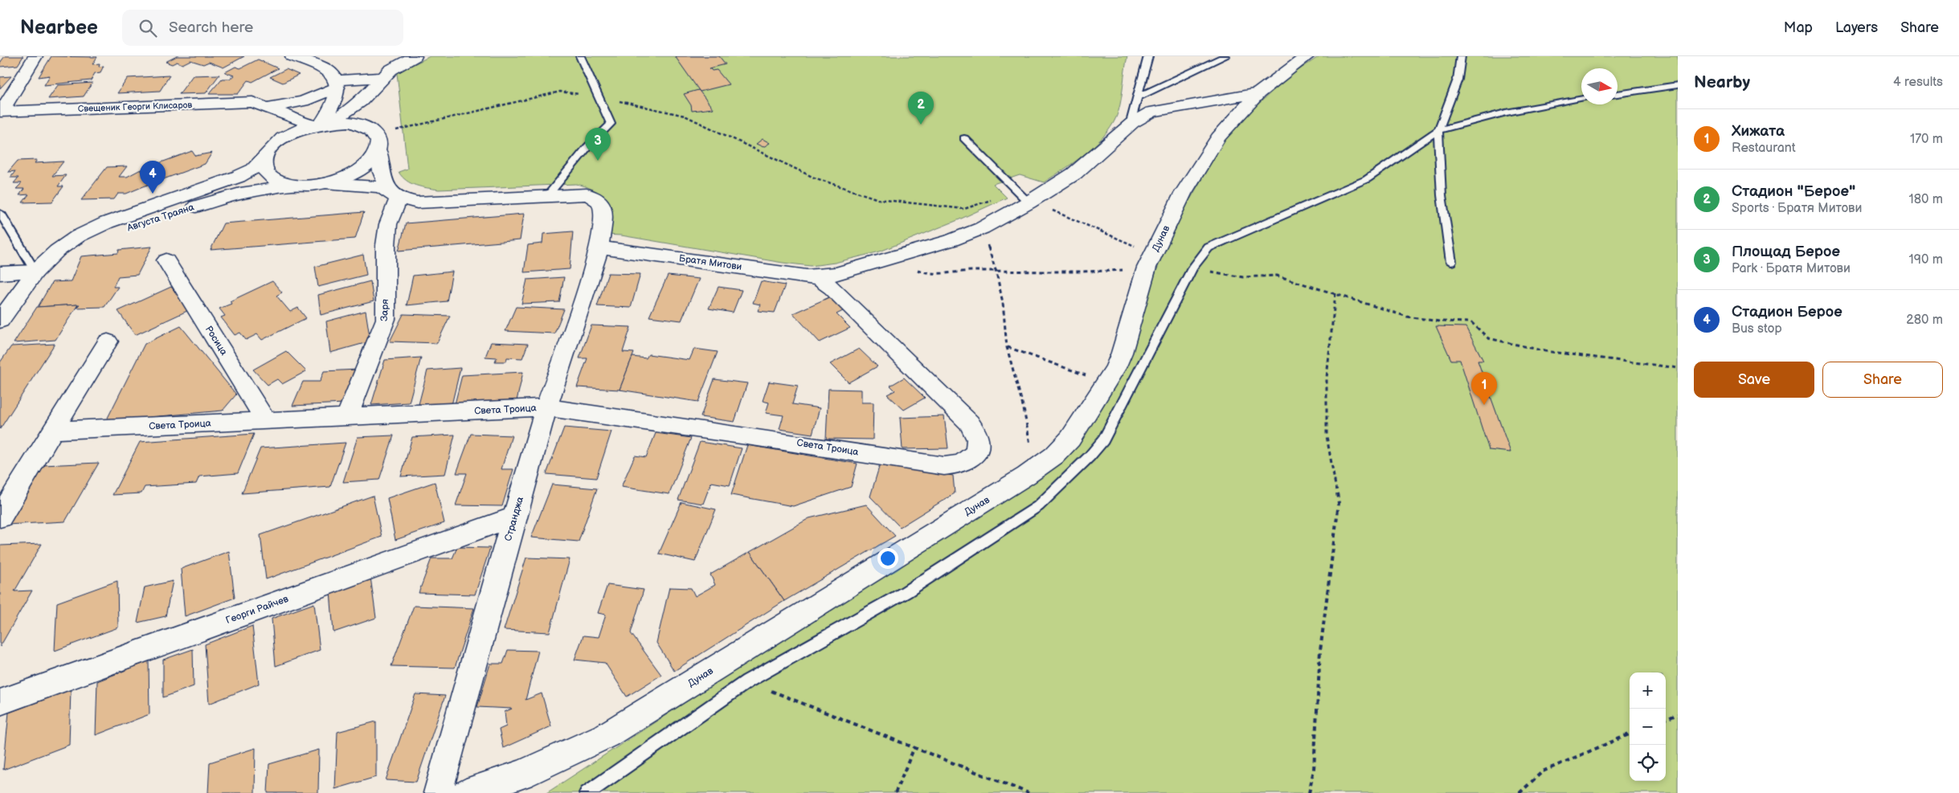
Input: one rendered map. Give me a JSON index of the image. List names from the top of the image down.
{
  "streets": {
    "street": [
      "Свещеник Георги Клисаров",
      "Августа Траяна",
      "Дунав",
      "Братя Митови",
      "Заря",
      "Росица",
      "Света Троица",
      "Странджа",
      "Георги Райчев"
    ]
  },
  "crossings": [
    ["Свещеник Георги Клисаров", "Августа Траяна"],
    ["Братя Митови", "Света Троица"],
    ["Братя Митови", "Странджа"],
    ["Заря", "Света Троица"],
    ["Росица", "Света Троица"],
    ["Света Троица", "Странджа"],
    ["Странджа", "Георги Райчев"]
  ],
  "north": "right",
  "page": {
    "header": "Nearbee",
    "search": "Search here",
    "nav": ["Map", "Layers", "Share"],
    "heading": ["Nearby", "4 results"],
    "pins": [
      "2",
      "3",
      "4",
      "1"
    ],
    "list": [
      {
        "mark": "1",
        "name": "Хижата",
        "note": "Restaurant",
        "value": "170 m"
      },
      {
        "mark": "2",
        "name": "Стадион \"Берое\"",
        "note": "Sports · Братя Митови",
        "value": "180 m"
      },
      {
        "mark": "3",
        "name": "Площад Берое",
        "note": "Park · Братя Митови",
        "value": "190 m"
      },
      {
        "mark": "4",
        "name": "Стадион Берое",
        "note": "Bus stop",
        "value": "280 m"
      }
    ],
    "buttons": ["Save", "Share"],
    "map_buttons": ["+", "−"]
  }
}
